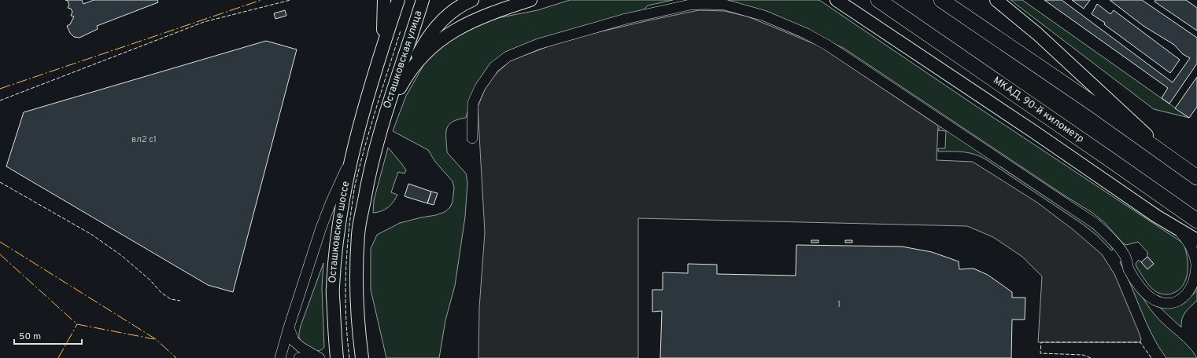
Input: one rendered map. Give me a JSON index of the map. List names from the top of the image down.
{
  "streets": {
    "highway": ["МКАД, 90-й километр"],
    "main road": ["Осташковская улица", "Осташковское шоссе"]
  },
  "crossings": [
    ["Осташковская улица", "Осташковское шоссе"]
  ],
  "house_numbers": ["вл2 с1", "1"],
  "scale_bar": "50 m"
}
